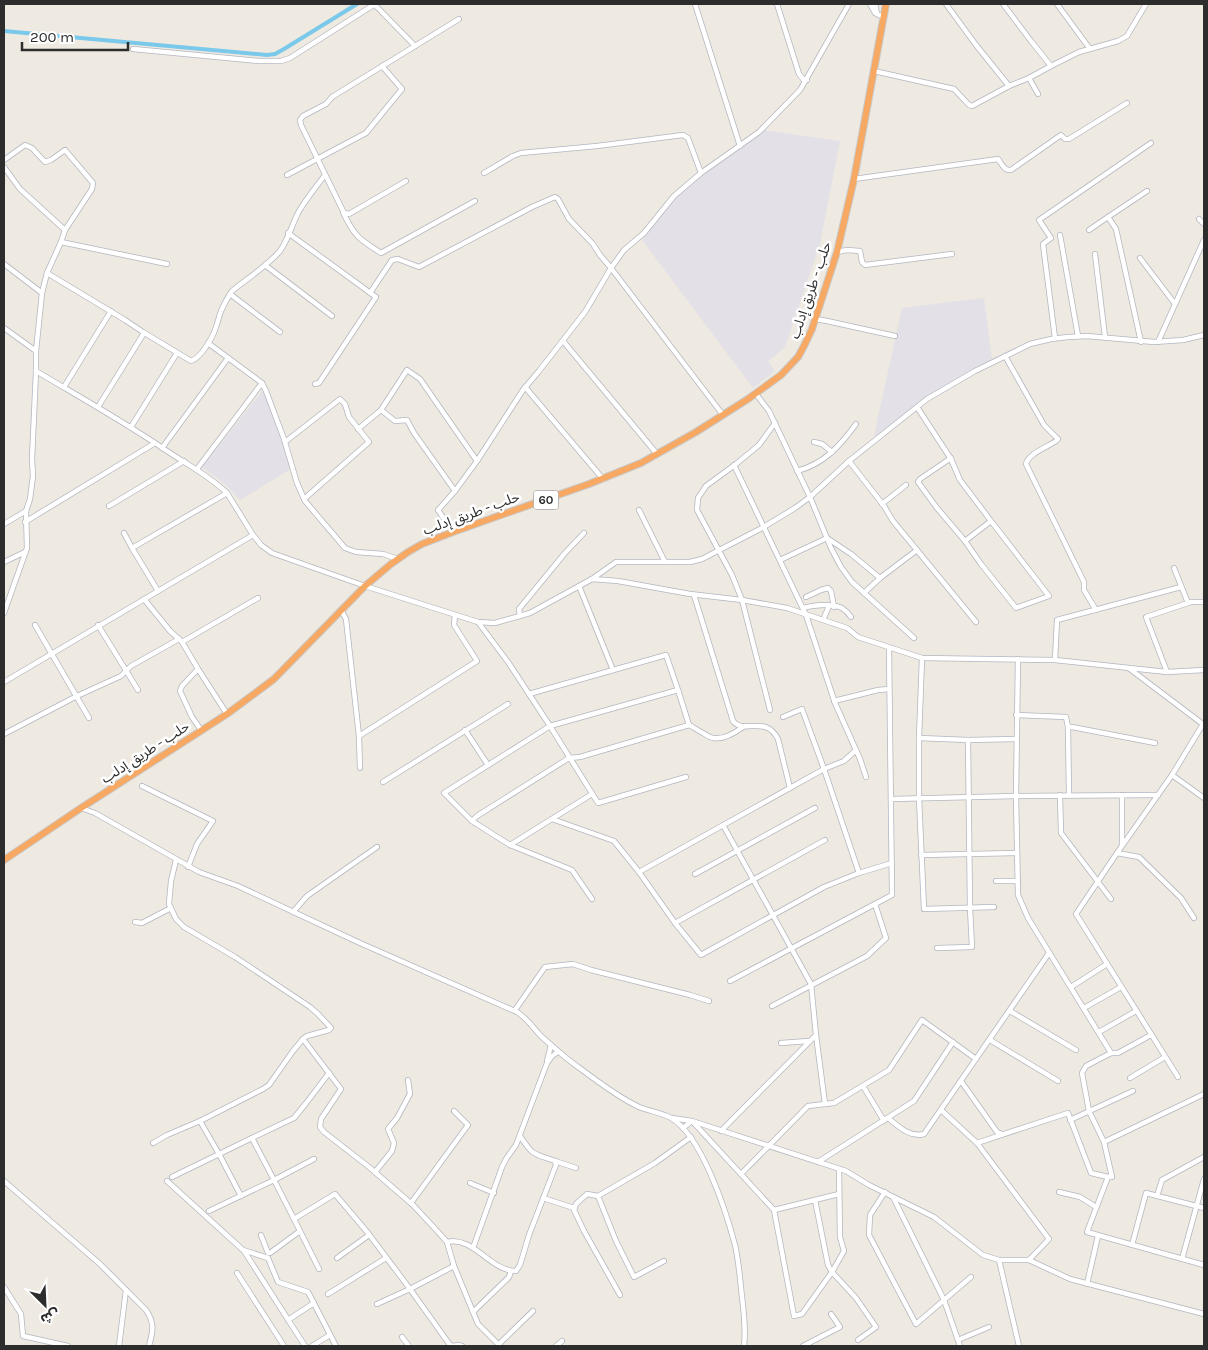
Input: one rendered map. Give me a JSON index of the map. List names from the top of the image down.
{
  "streets": {
    "highway": ["حلب - طريق إدلب", "60"]
  },
  "scale_bar": "200 m",
  "north": "bottom right"
}
